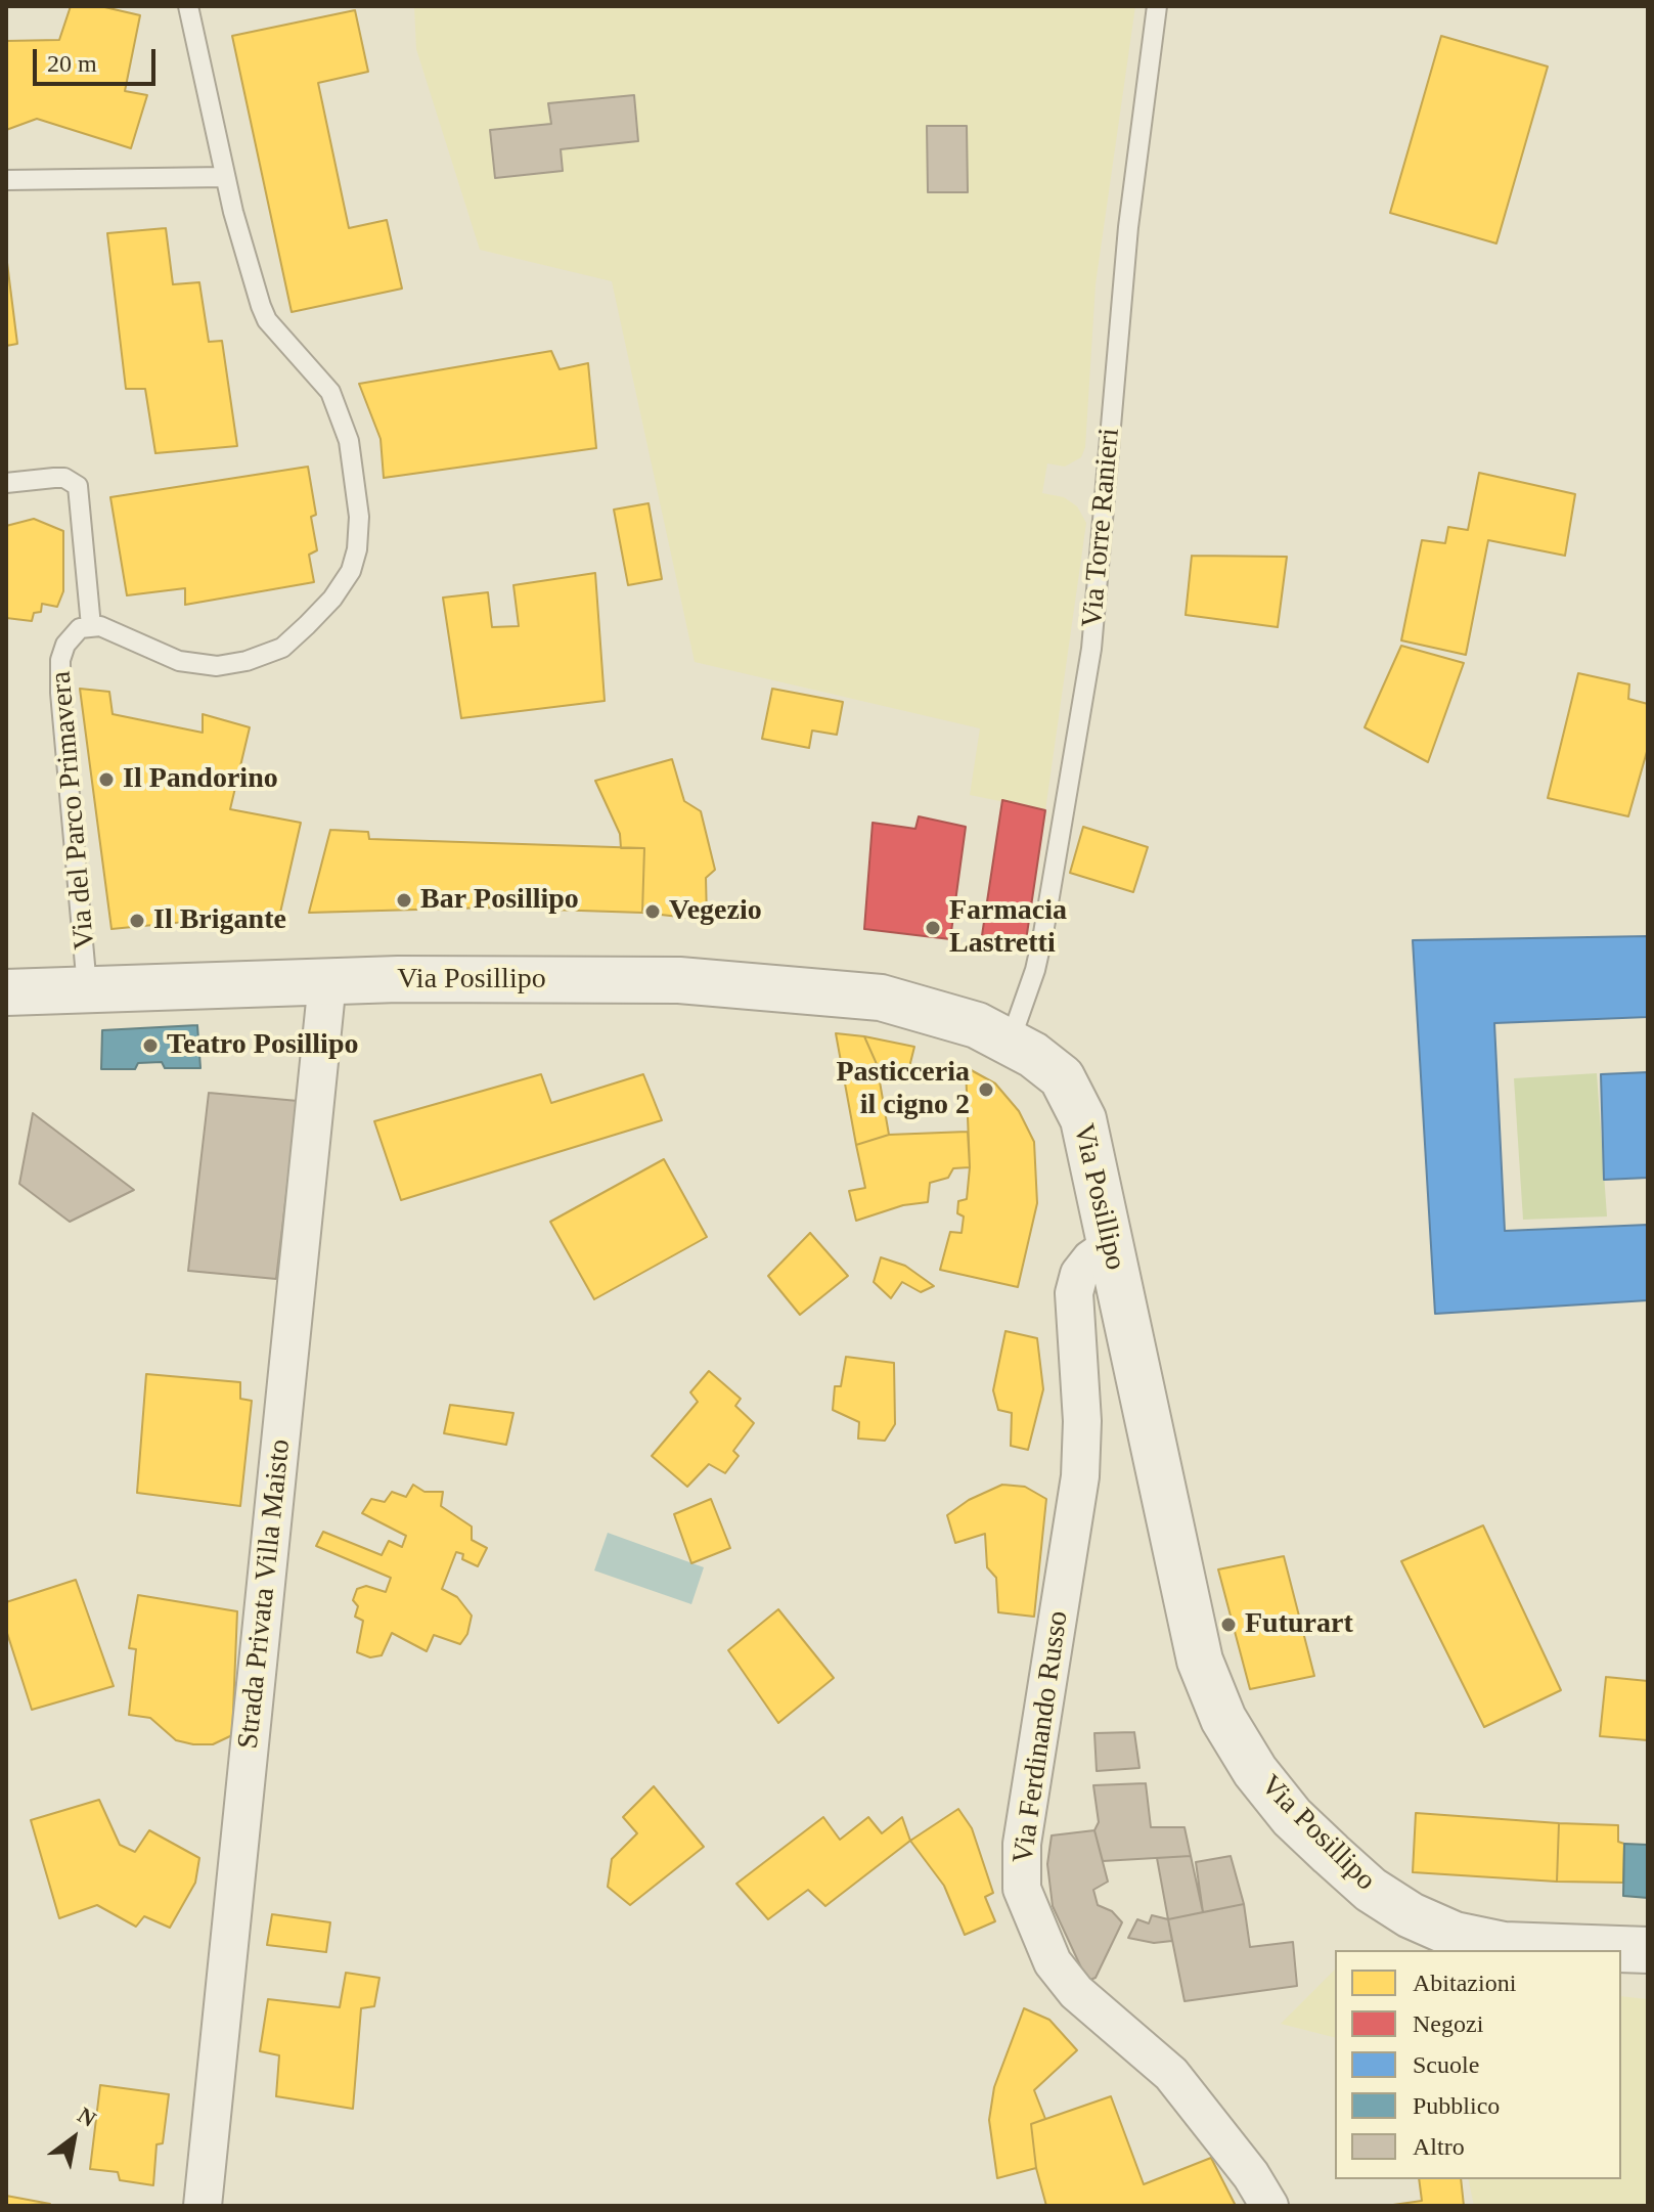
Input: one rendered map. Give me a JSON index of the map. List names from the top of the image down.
{
  "streets": {
    "street": ["Via Posillipo", "Strada Privata Villa Maisto", "Via Ferdinando Russo"],
    "lane": ["Via Torre Ranieri", "Via del Parco Primavera"]
  },
  "crossings": [
    ["Via Torre Ranieri", "Via Posillipo"],
    ["Via del Parco Primavera", "Via Posillipo"],
    ["Via Posillipo", "Strada Privata Villa Maisto"],
    ["Via Posillipo", "Via Ferdinando Russo"]
  ],
  "places": [
    "Il Pandorino",
    "Bar Posillipo",
    "Vegezio",
    "Il Brigante",
    "Farmacia Lastretti",
    "Teatro Posillipo",
    "Pasticceria il cigno 2",
    "Futurart"
  ],
  "legend": [
    "Abitazioni",
    "Negozi",
    "Scuole",
    "Pubblico",
    "Altro"
  ],
  "scale_bar": "20 m",
  "north": "top right"
}
